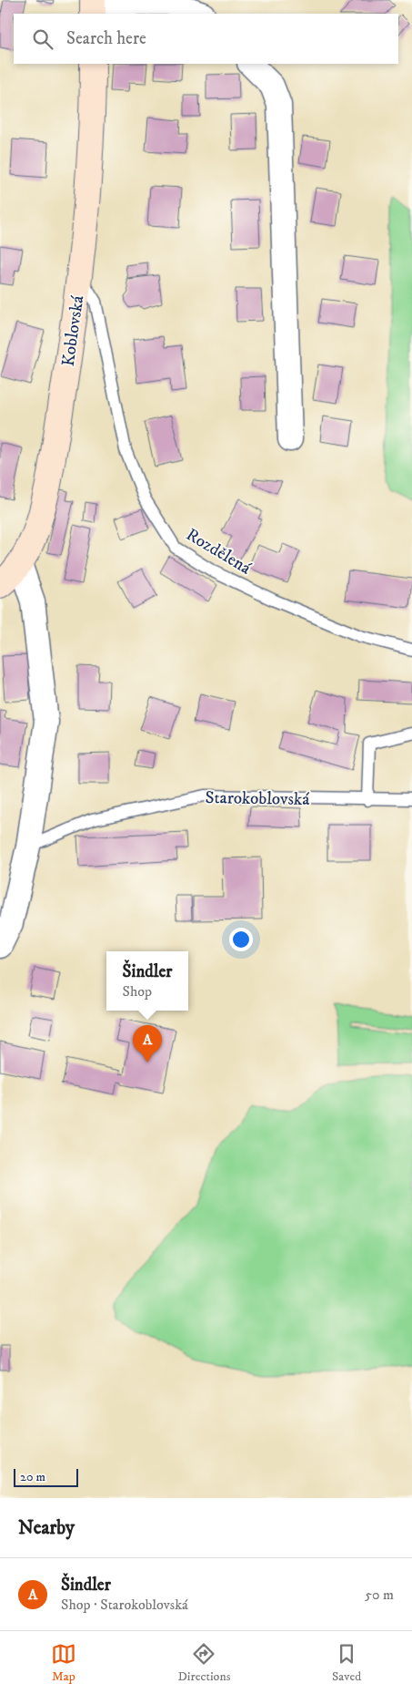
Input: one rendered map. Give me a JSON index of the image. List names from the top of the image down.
{
  "streets": {
    "street": ["Koblovská"],
    "lane": ["Rozdělená", "Starokoblovská"]
  },
  "crossings": [
    ["Koblovská", "Rozdělená"]
  ],
  "scale_bar": "20 m",
  "page": {
    "search": "Search here",
    "popup": ["Šindler", "Shop"],
    "pins": "A",
    "scale": "20 m",
    "heading": "Nearby",
    "list": [
      {
        "mark": "A",
        "name": "Šindler",
        "note": "Shop · Starokoblovská",
        "value": "50 m"
      }
    ],
    "nav": ["Map", "Directions", "Saved"]
  }
}
